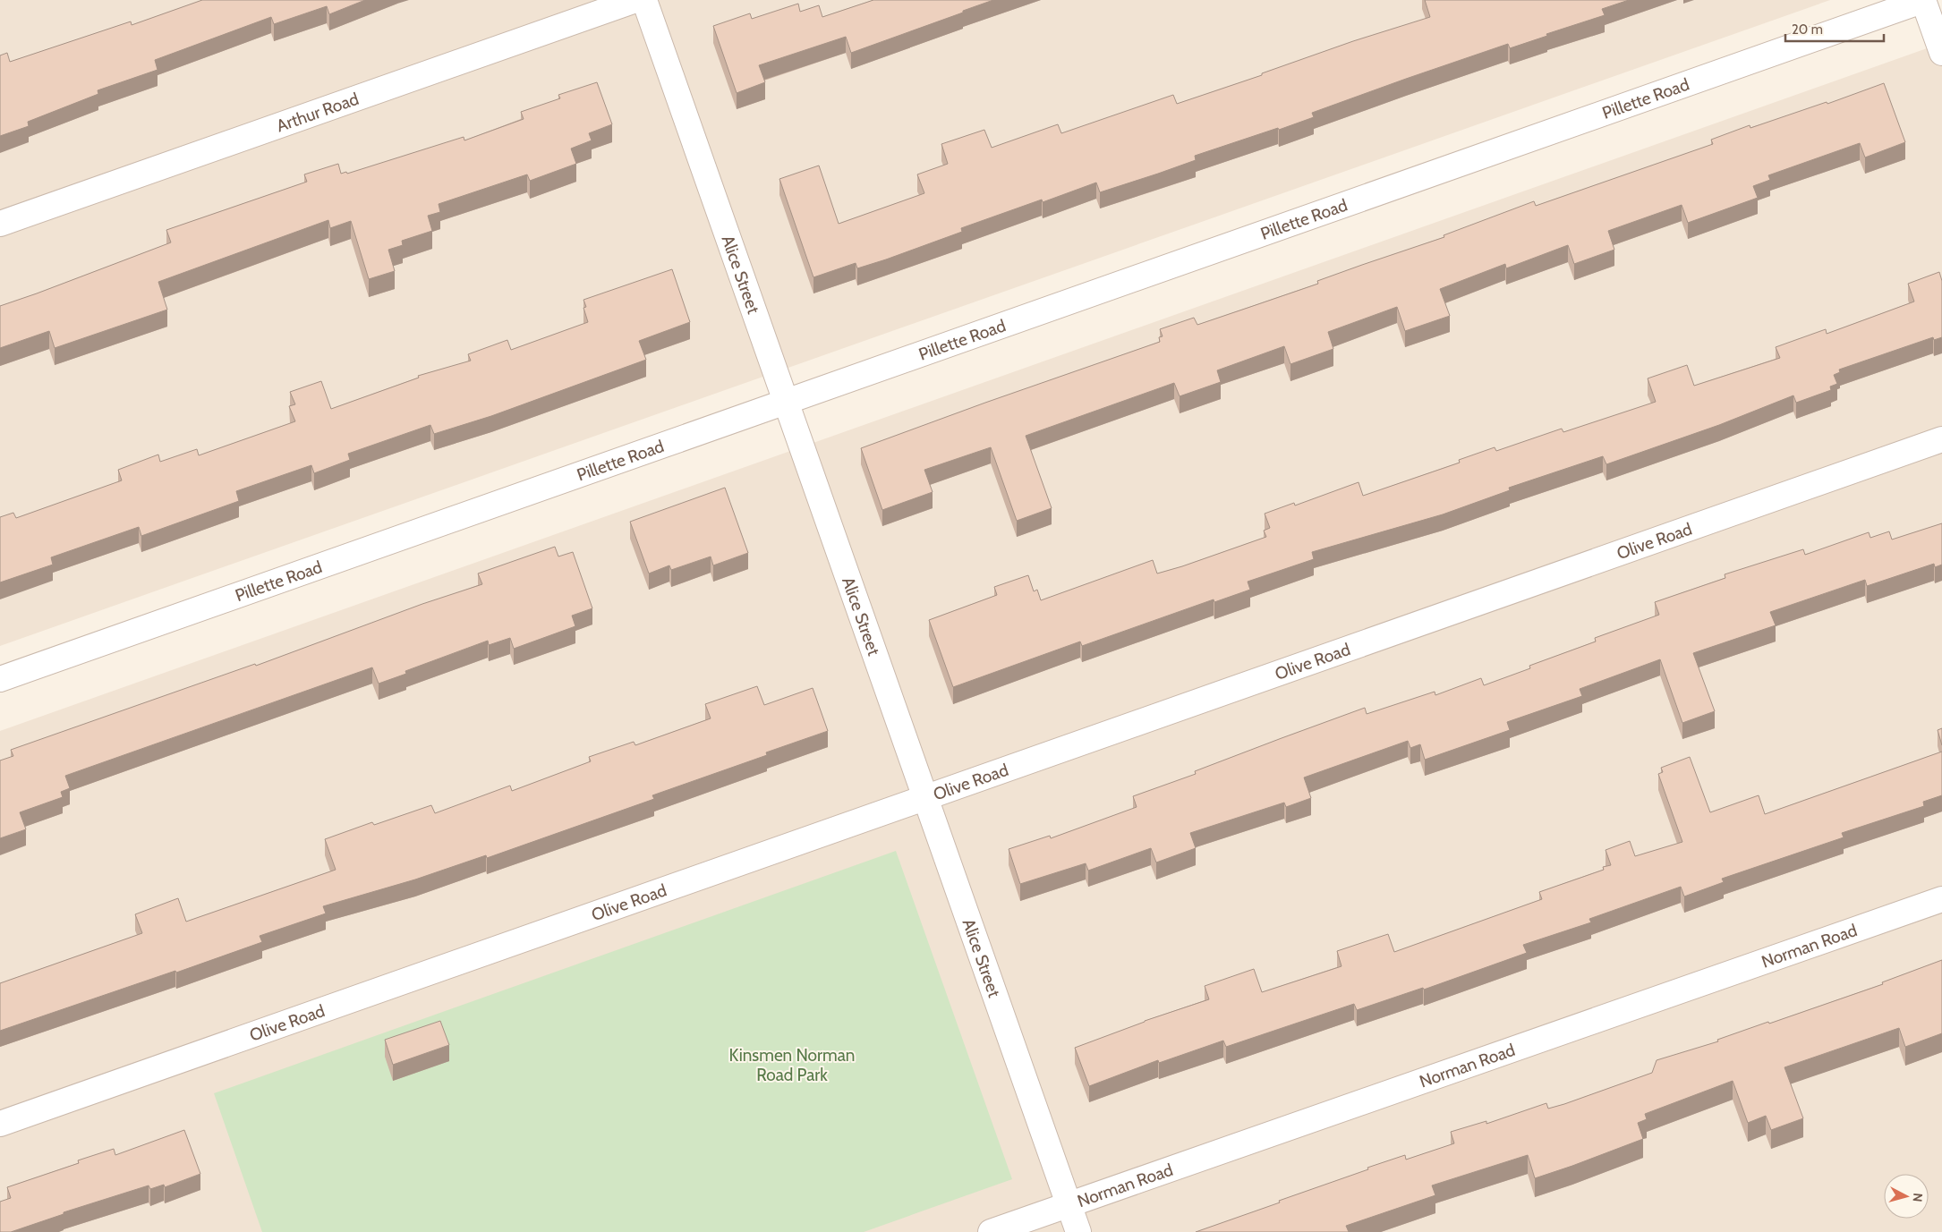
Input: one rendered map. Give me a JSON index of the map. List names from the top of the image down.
{
  "streets": {
    "street": [
      "Pillette Road",
      "Arthur Road",
      "Alice Street",
      "Olive Road",
      "Norman Road"
    ]
  },
  "crossings": [
    ["Pillette Road", "Alice Street"],
    ["Alice Street", "Olive Road"],
    ["Alice Street", "Norman Road"]
  ],
  "parks": ["Kinsmen Norman Road Park"],
  "scale_bar": "20 m",
  "north": "right"
}
